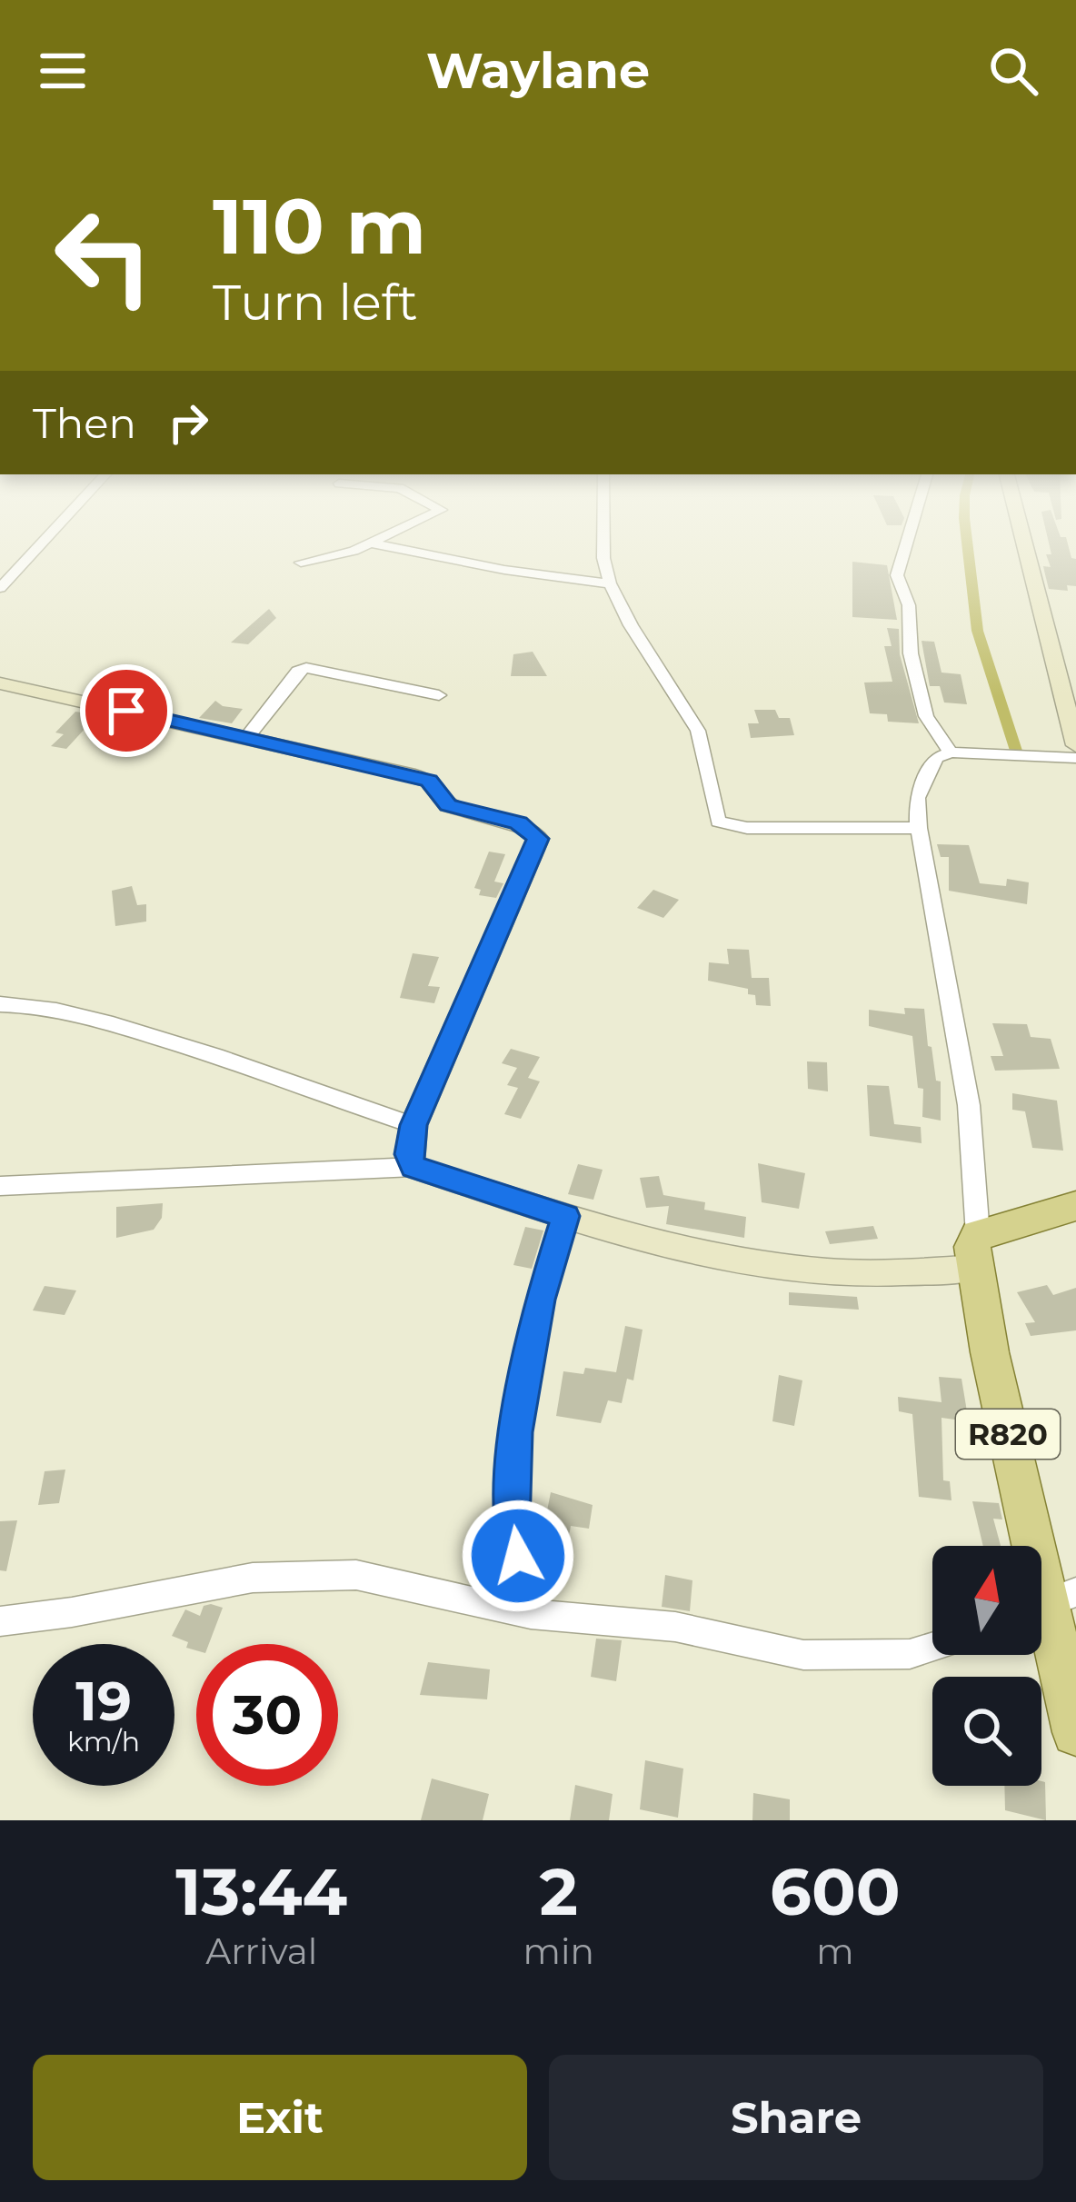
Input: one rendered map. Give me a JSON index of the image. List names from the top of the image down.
{
  "streets": {
    "main road": ["R820"]
  },
  "north": "top",
  "page": {
    "header": "Waylane",
    "turn": ["110 m", "Turn left"],
    "then": "Then",
    "speed": "19 km/h",
    "limit": "30",
    "eta": [
      "13:44",
      "Arrival",
      "2",
      "min",
      "600",
      "m"
    ],
    "buttons": ["Exit", "Share"]
  }
}
